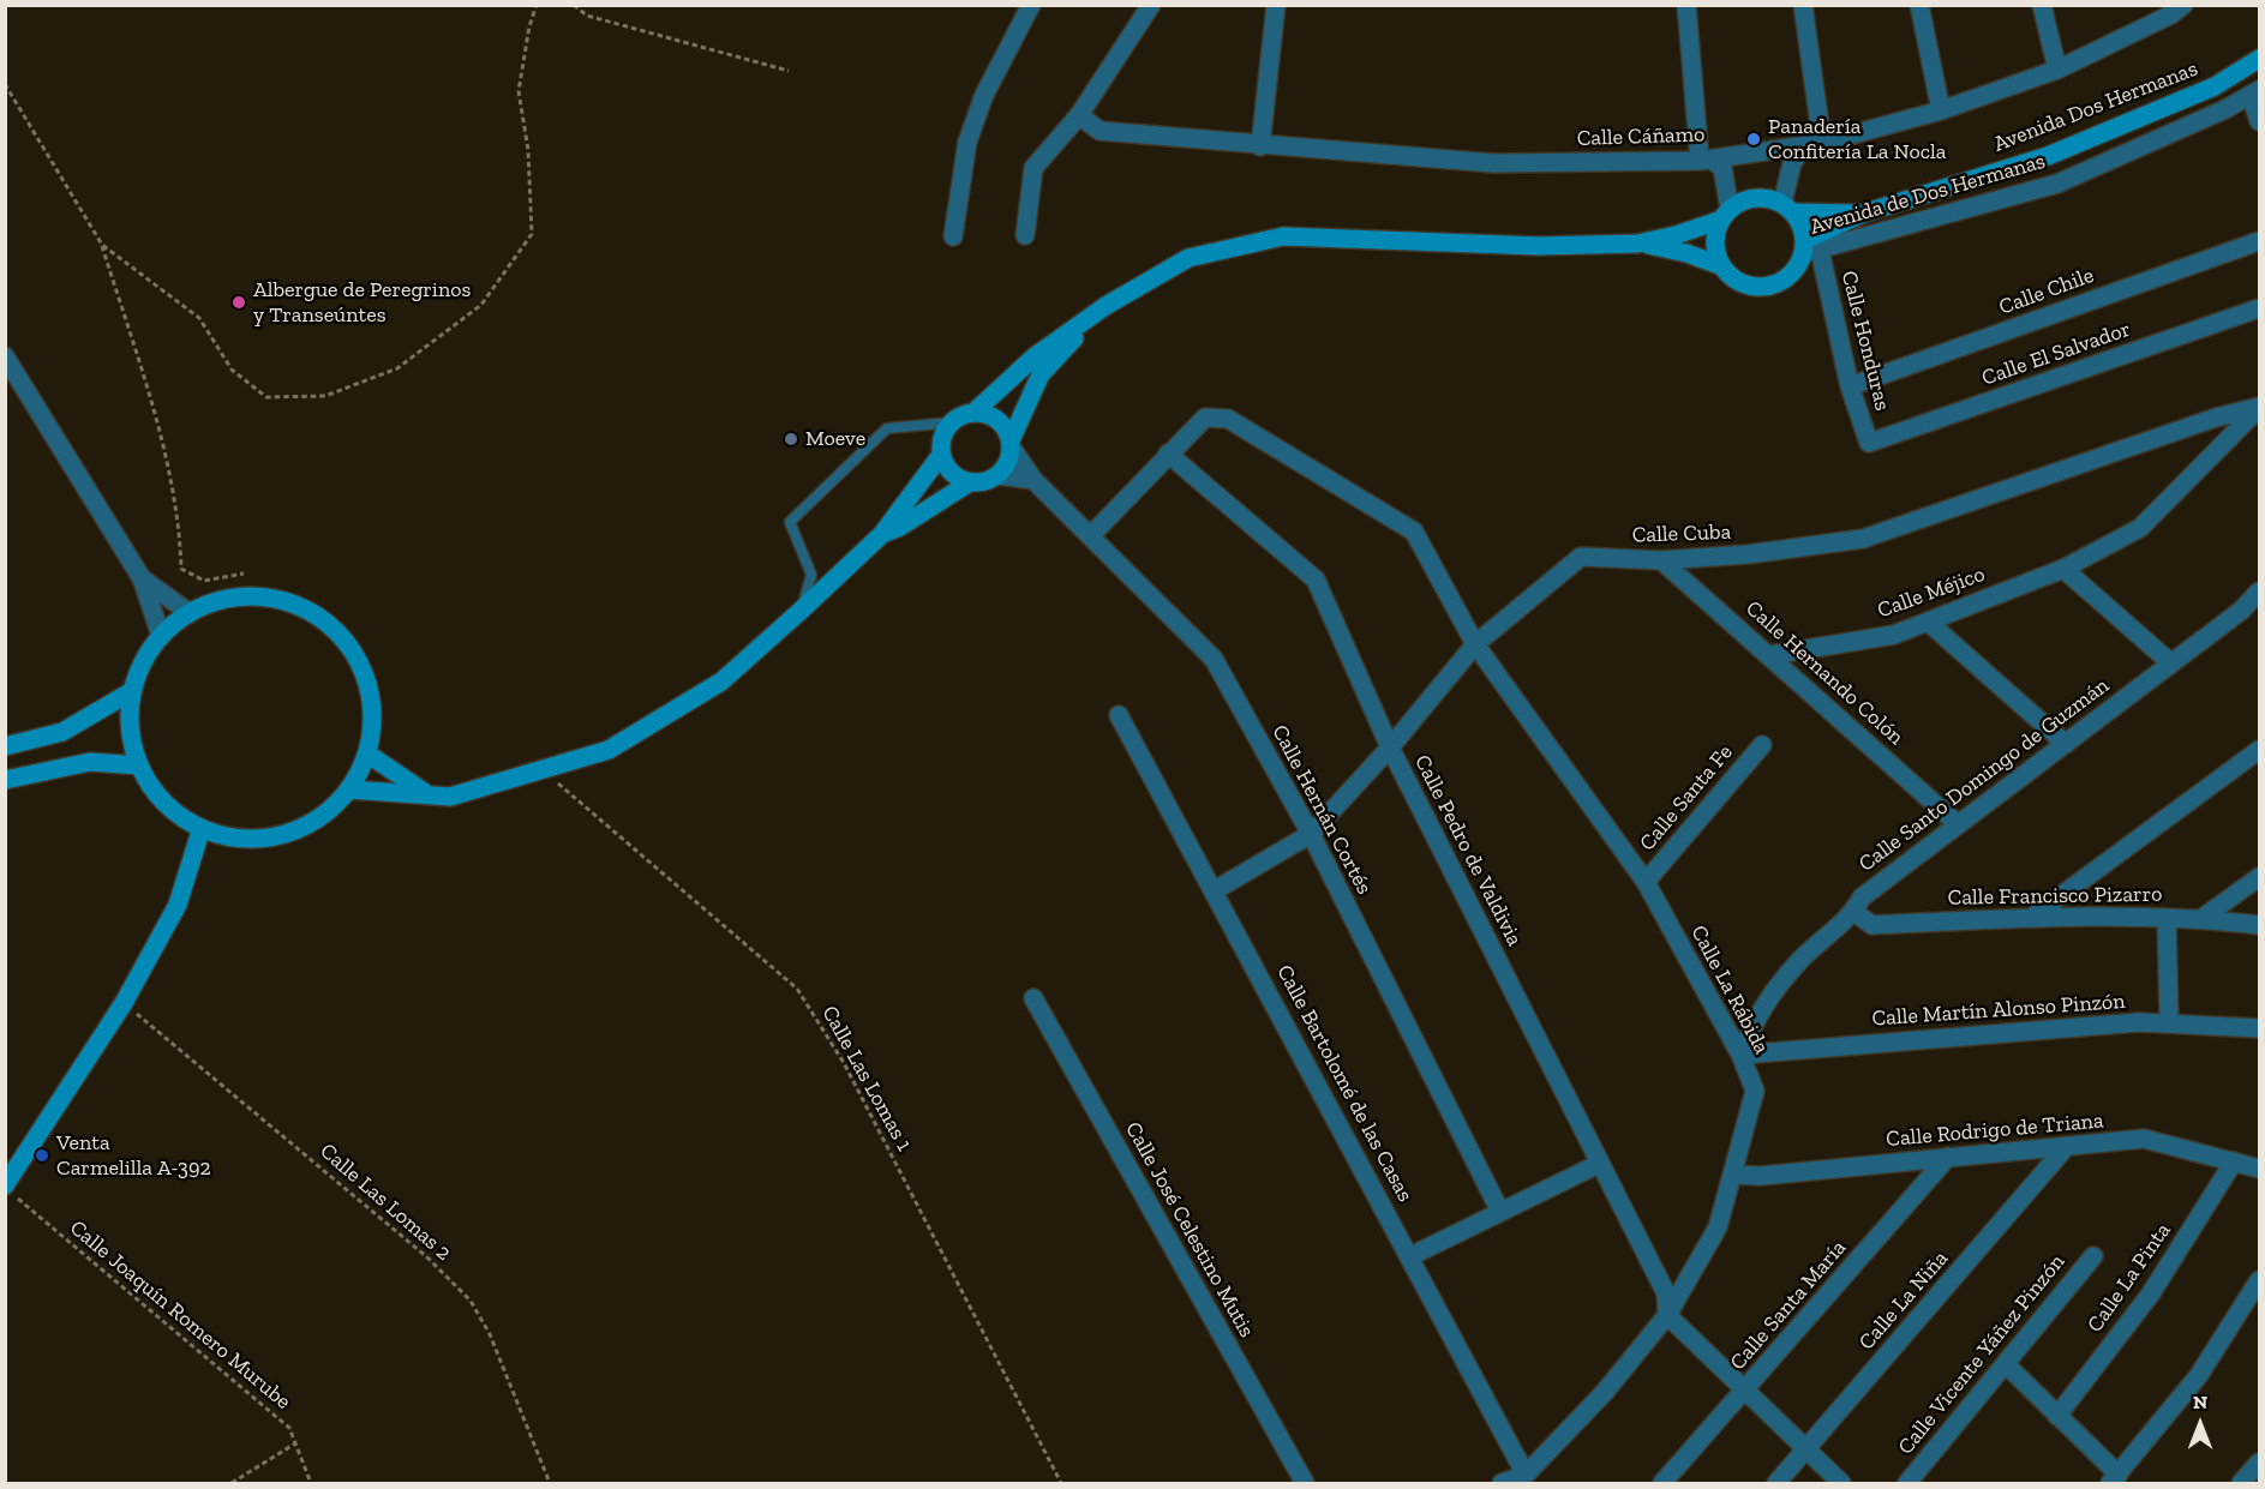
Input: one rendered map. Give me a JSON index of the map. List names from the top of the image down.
{
  "streets": {
    "main road": ["Avenida Dos Hermanas"],
    "street": [
      "Calle Cáñamo",
      "Avenida de Dos Hermanas",
      "Calle Chile",
      "Calle Honduras",
      "Calle El Salvador",
      "Calle Cuba",
      "Calle Méjico",
      "Calle Hernando Colón",
      "Calle Santo Domingo de Guzmán",
      "Calle Santa Fe",
      "Calle Hernán Cortés",
      "Calle Pedro de Valdivia",
      "Calle Francisco Pizarro",
      "Calle La Rábida",
      "Calle Martín Alonso Pinzón",
      "Calle Bartolomé de las Casas",
      "Calle Rodrigo de Triana",
      "Calle José Celestino Mutis",
      "Calle La Pinta",
      "Calle La Niña",
      "Calle Santa María",
      "Calle Vicente Yáñez Pinzón"
    ],
    "path": ["Calle Las Lomas 1", "Calle Las Lomas 2", "Calle Joaquín Romero Murube"]
  },
  "crossings": [
    ["Avenida Dos Hermanas", "Avenida de Dos Hermanas"],
    ["Avenida Dos Hermanas", "Calle Honduras"],
    ["Avenida de Dos Hermanas", "Calle Honduras"],
    ["Calle Chile", "Calle Honduras"],
    ["Calle Honduras", "Calle El Salvador"],
    ["Calle Cuba", "Calle Méjico"],
    ["Calle Cuba", "Calle Hernando Colón"],
    ["Calle Cuba", "Calle Hernán Cortés"],
    ["Calle Cuba", "Calle Pedro de Valdivia"],
    ["Calle Cuba", "Calle La Rábida"],
    ["Calle Cuba", "Calle Bartolomé de las Casas"],
    ["Calle Méjico", "Calle Hernando Colón"],
    ["Calle Hernando Colón", "Calle Santo Domingo de Guzmán"],
    ["Calle Santo Domingo de Guzmán", "Calle Francisco Pizarro"],
    ["Calle Santo Domingo de Guzmán", "Calle La Rábida"],
    ["Calle Santo Domingo de Guzmán", "Calle Martín Alonso Pinzón"],
    ["Calle Santa Fe", "Calle La Rábida"],
    ["Calle Hernán Cortés", "Calle La Rábida"],
    ["Calle Pedro de Valdivia", "Calle La Rábida"],
    ["Calle La Rábida", "Calle Martín Alonso Pinzón"],
    ["Calle La Rábida", "Calle Bartolomé de las Casas"],
    ["Calle La Rábida", "Calle Rodrigo de Triana"],
    ["Calle Rodrigo de Triana", "Calle La Pinta"],
    ["Calle Rodrigo de Triana", "Calle La Niña"],
    ["Calle Rodrigo de Triana", "Calle Santa María"]
  ],
  "places": [
    "Panadería Confitería La Nocla",
    "Albergue de Peregrinos y Transeúntes",
    "Moeve",
    "Venta Carmelilla A-392"
  ],
  "north": "top"
}
